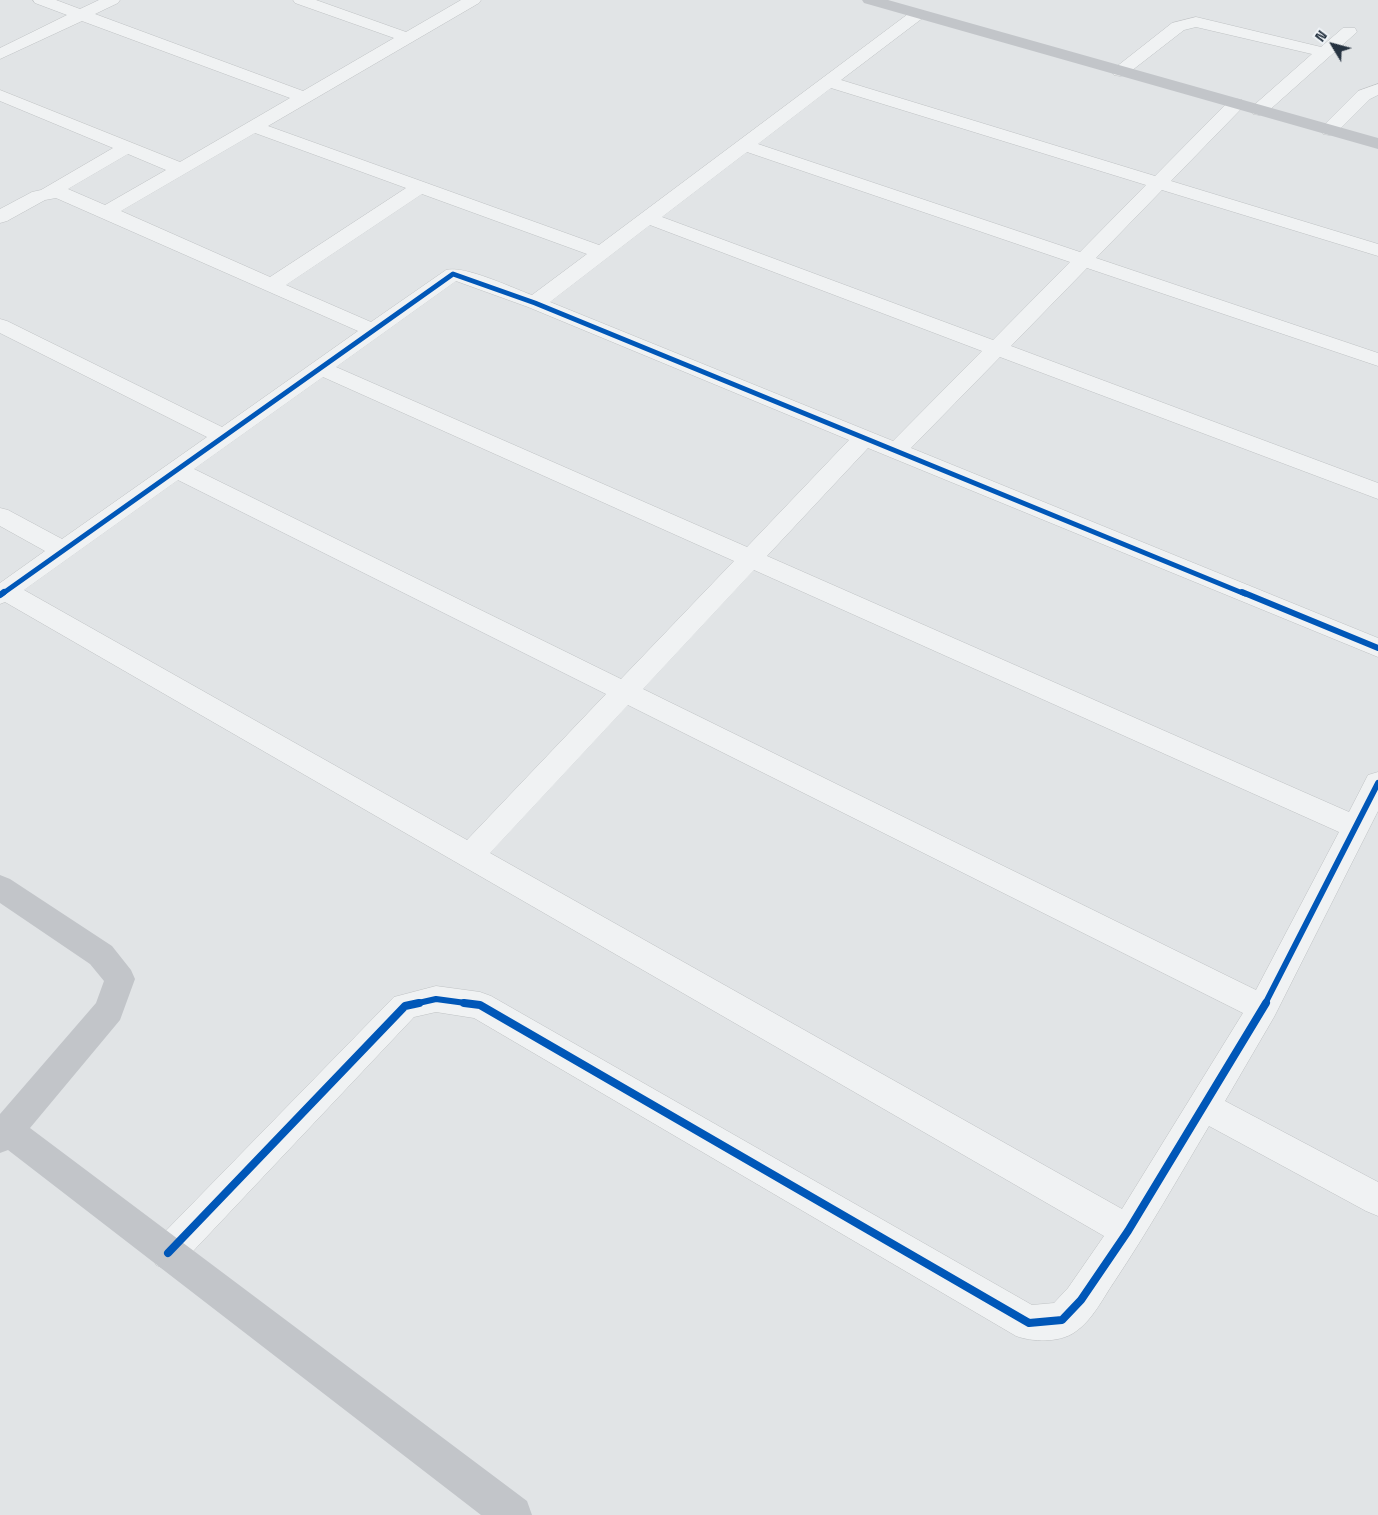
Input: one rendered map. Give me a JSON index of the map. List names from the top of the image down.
{
  "north": "top left"
}
